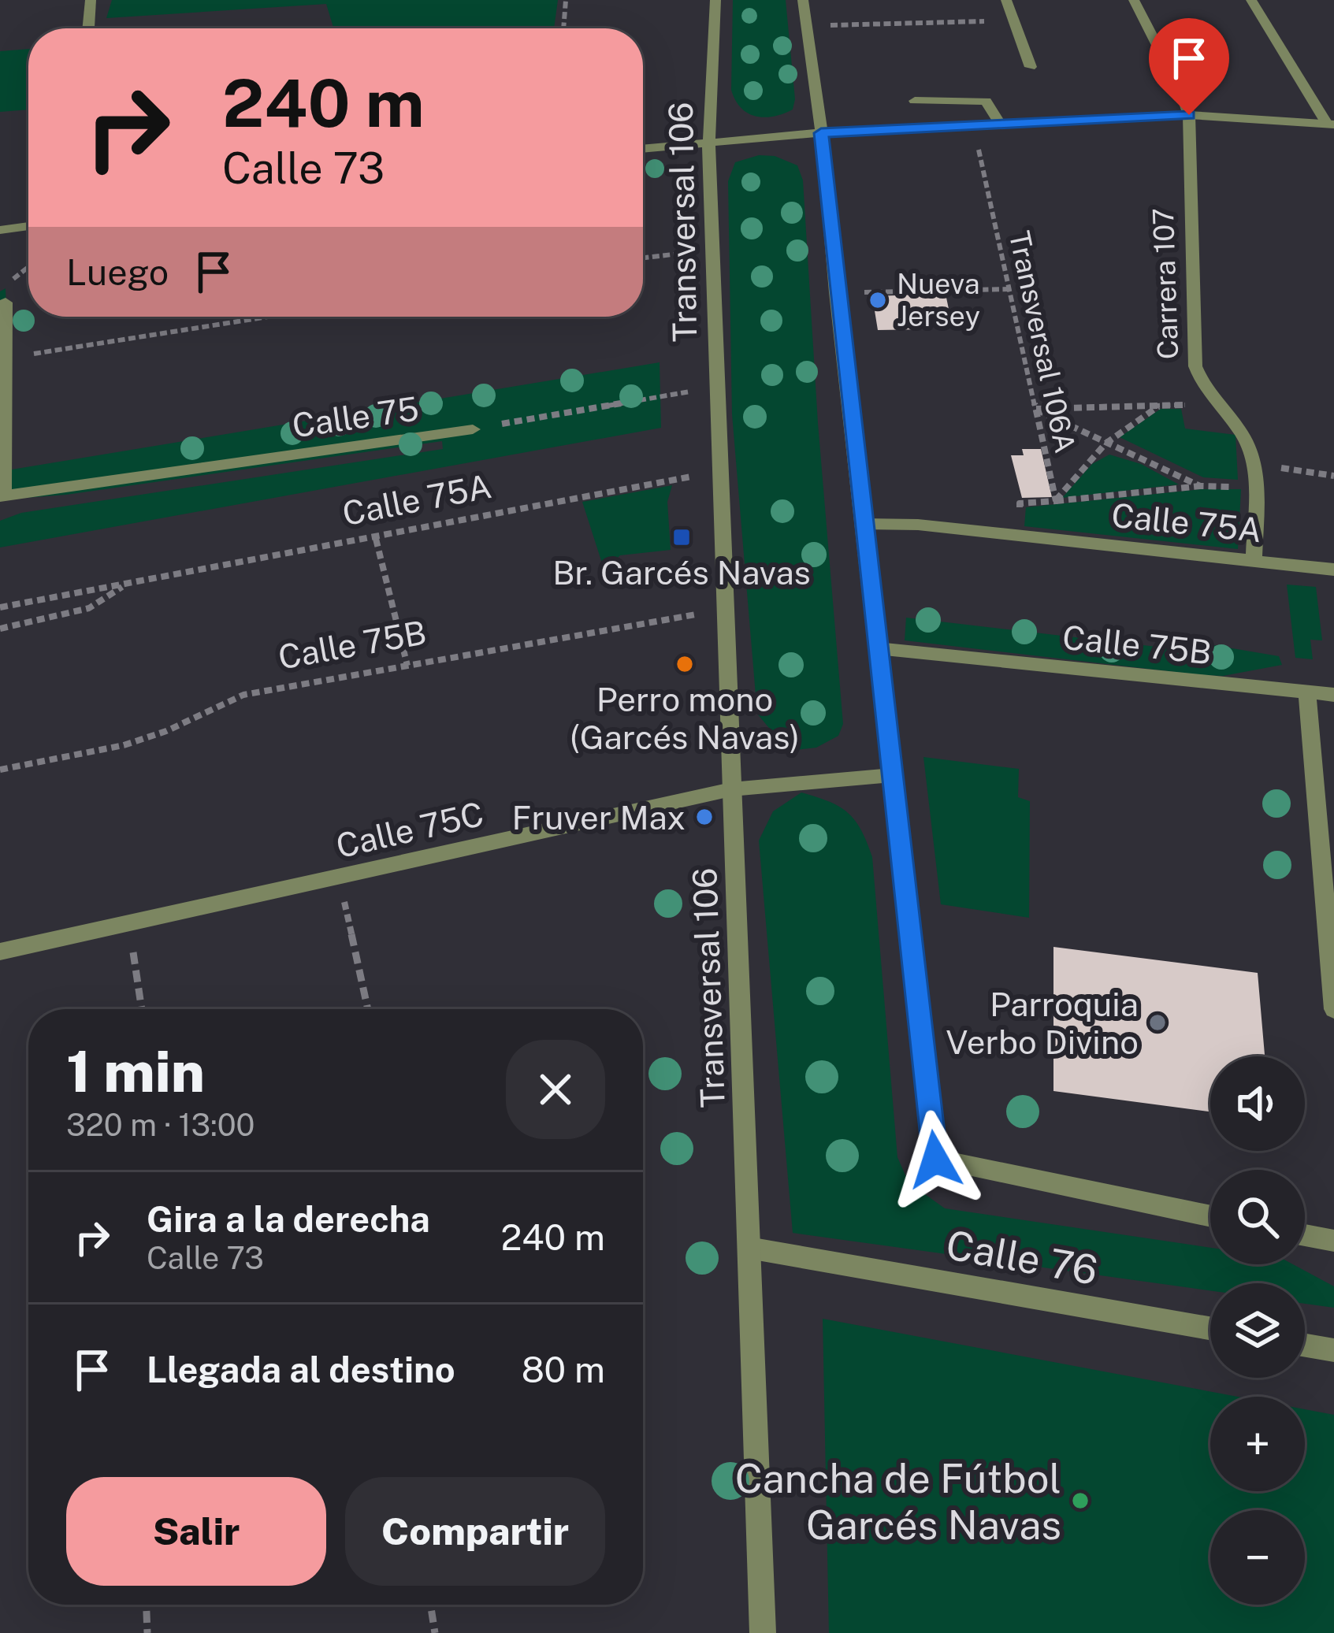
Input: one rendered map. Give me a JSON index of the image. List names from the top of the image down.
{
  "streets": {
    "street": [
      "Transversal 106",
      "Carrera 107",
      "Calle 75",
      "Calle 75A",
      "Calle 75B",
      "Calle 75C",
      "Calle 76"
    ],
    "path": ["Transversal 106A"]
  },
  "crossings": [
    ["Transversal 106", "Calle 75A"],
    ["Transversal 106", "Calle 75B"],
    ["Transversal 106", "Calle 75C"],
    ["Transversal 106", "Calle 76"],
    ["Carrera 107", "Calle 75A"],
    ["Transversal 106A", "Calle 75A"]
  ],
  "places": {
    "other": [
      "Nueva Jersey",
      "Perro mono (Garcés Navas)",
      "Fruver Max",
      "Parroquia Verbo Divino",
      "Cancha de Fútbol Garcés Navas"
    ],
    "transit": ["Br. Garcés Navas"]
  },
  "page": {
    "turn": ["240 m", "Calle 73"],
    "then": "Luego",
    "heading": ["1 min", "320 m · 13:00"],
    "map_buttons": ["+", "−"],
    "list": [
      {
        "name": "Gira a la derecha",
        "note": "Calle 73",
        "value": "240 m"
      },
      {
        "name": "Llegada al destino",
        "value": "80 m"
      }
    ],
    "buttons": ["Salir", "Compartir"]
  }
}
